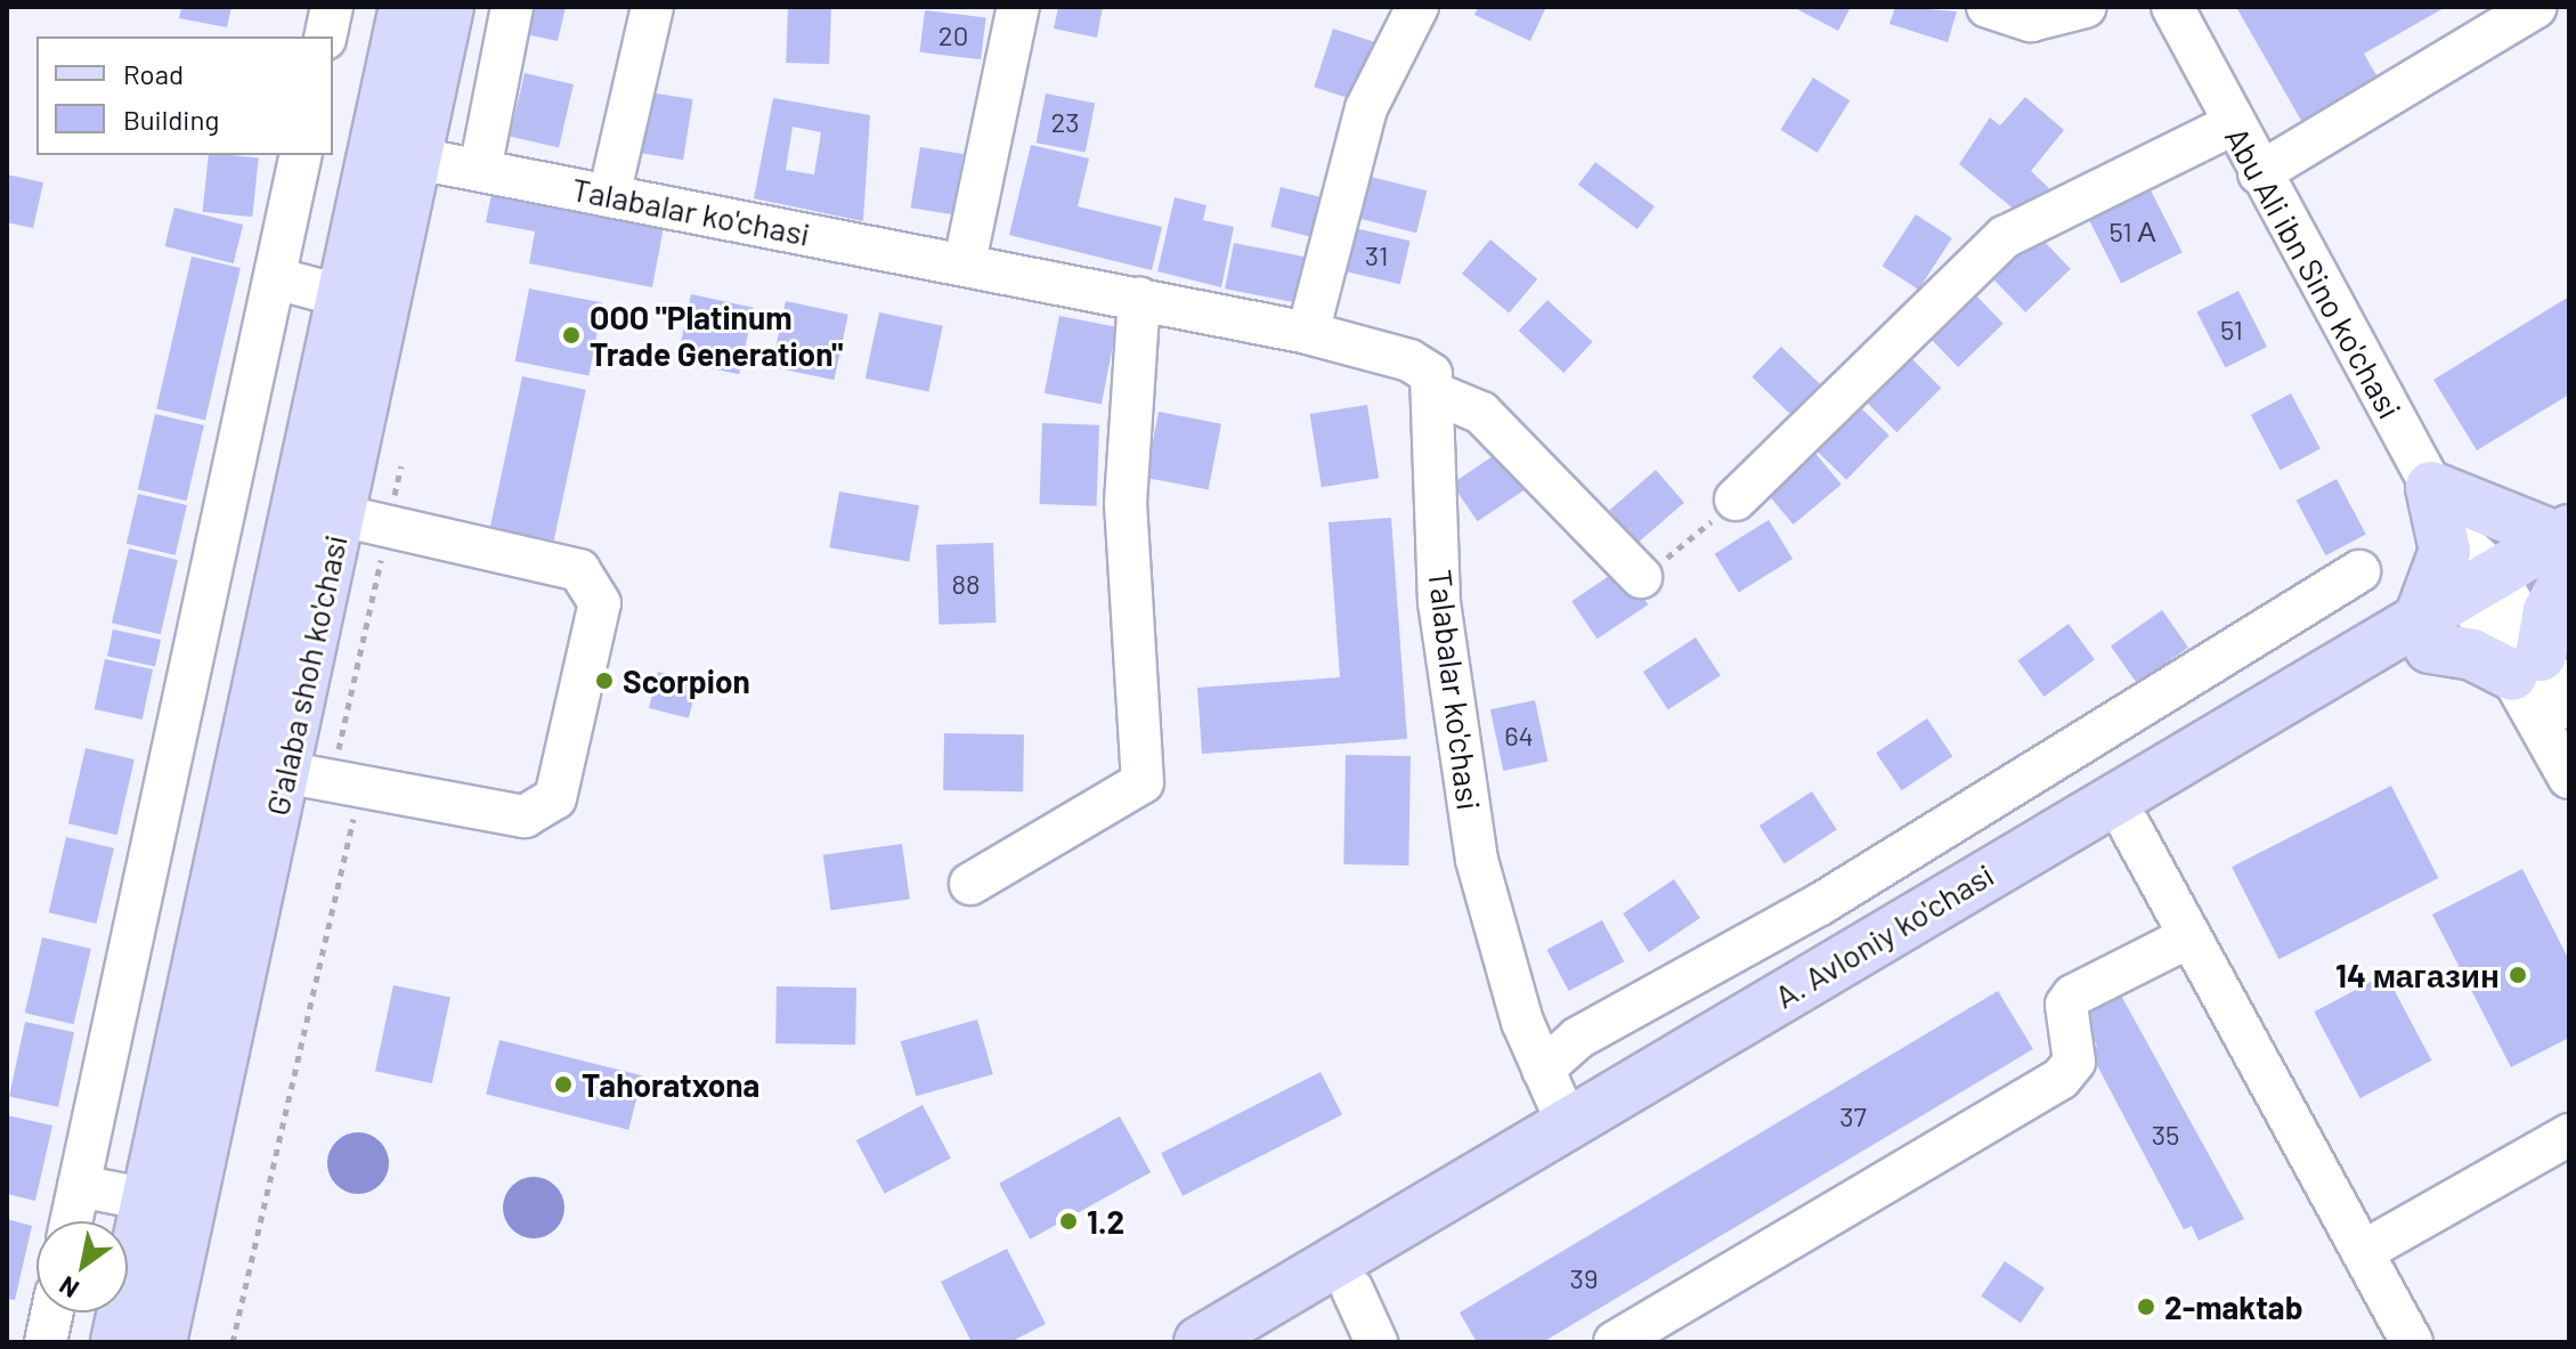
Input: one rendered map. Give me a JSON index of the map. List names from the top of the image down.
{
  "streets": {
    "main road": ["G'alaba shoh ko'chasi", "A. Avloniy ko'chasi"],
    "street": ["Talabalar ko'chasi", "Abu Ali ibn Sino ko'chasi"]
  },
  "crossings": [
    ["Talabalar ko'chasi", "G'alaba shoh ko'chasi"],
    ["Talabalar ko'chasi", "A. Avloniy ko'chasi"],
    ["Abu Ali ibn Sino ko'chasi", "A. Avloniy ko'chasi"]
  ],
  "places": [
    "OOO \"Platinum Trade Generation\"",
    "Scorpion",
    "14 магазин",
    "Tahoratxona",
    "1.2",
    "2-maktab"
  ],
  "house_numbers": [
    "20",
    "23",
    "51 А",
    "31",
    "51",
    "88",
    "64",
    "37",
    "35",
    "39"
  ],
  "legend": ["Road", "Building"],
  "north": "bottom left"
}
